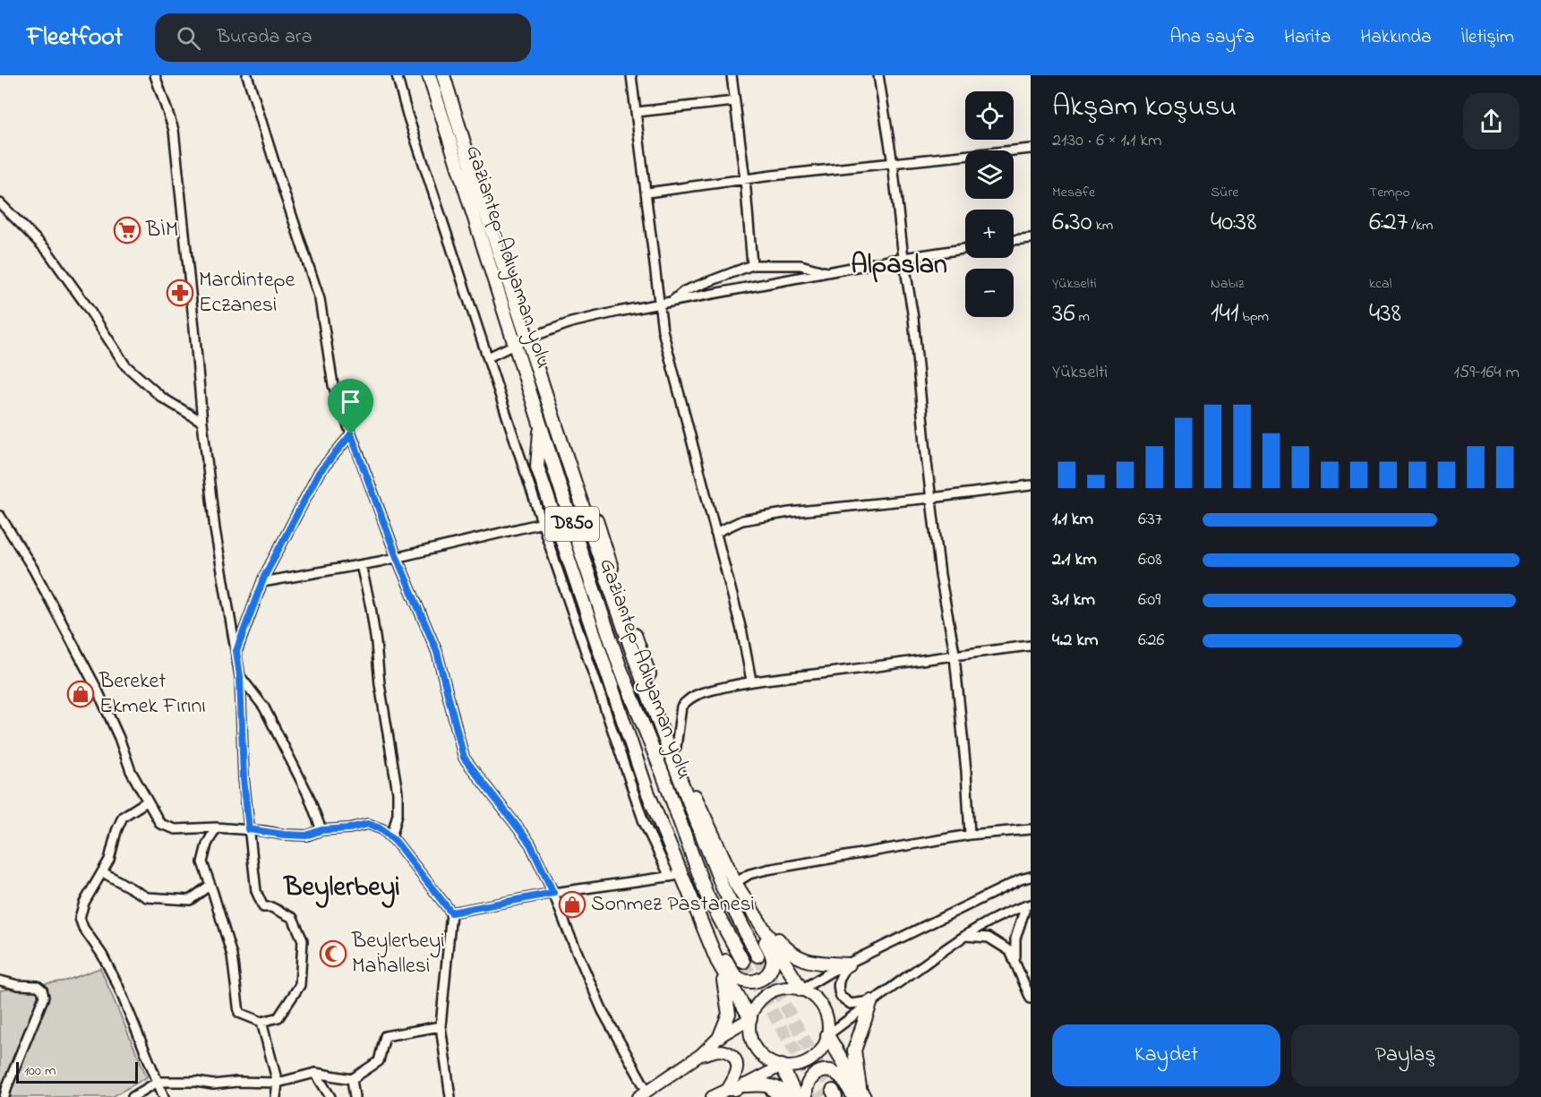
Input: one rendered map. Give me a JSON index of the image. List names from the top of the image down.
{
  "streets": {
    "highway": ["Gaziantep-Adıyaman yolu", "D850"]
  },
  "districts": ["Alpaslan", "Beylerbeyi"],
  "places": {
    "supermarket": ["BİM"],
    "pharmacy": ["Mardintepe Eczanesi"],
    "shop": ["Bereket Ekmek Fırını", "Sonmez Pastanesi"],
    "mosque": ["Beylerbeyi Mahallesi"]
  },
  "scale_bar": "100 m",
  "page": {
    "header": "Fleetfoot",
    "search": "Burada ara",
    "nav": [
      "Ana sayfa",
      "Harita",
      "Hakkında",
      "İletişim"
    ],
    "heading": ["Akşam koşusu", "21:30 · 6 × 1.1 km"],
    "map_buttons": ["+", "−"],
    "stats": [
      ["Mesafe", "6.30 km"],
      ["Süre", "40:38"],
      ["Tempo", "6:27 /km"],
      ["Yükselti", "36 m"],
      ["Nabız", "141 bpm"],
      ["kcal", "438"]
    ],
    "chart": ["Yükselti", "159–164 m"],
    "list": [
      {
        "name": "1.1 km",
        "note": "6:37"
      },
      {
        "name": "2.1 km",
        "note": "6:08"
      },
      {
        "name": "3.1 km",
        "note": "6:09"
      },
      {
        "name": "4.2 km",
        "note": "6:26"
      }
    ],
    "buttons": ["Kaydet", "Paylaş"],
    "scale": "100 m"
  }
}
